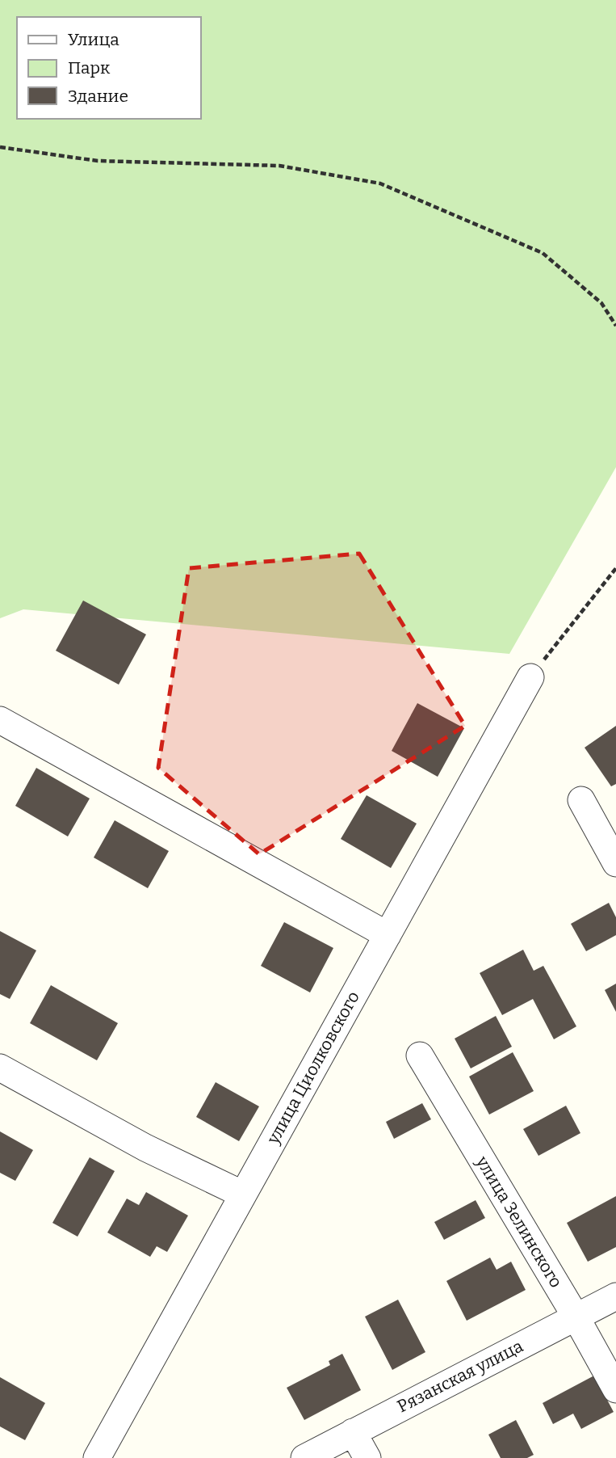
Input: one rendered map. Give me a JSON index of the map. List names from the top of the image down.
{
  "streets": {
    "street": ["улица Циолковского", "улица Зелинского", "Рязанская улица"]
  },
  "crossings": [
    ["улица Зелинского", "Рязанская улица"]
  ],
  "legend": ["Улица", "Парк", "Здание"]
}
